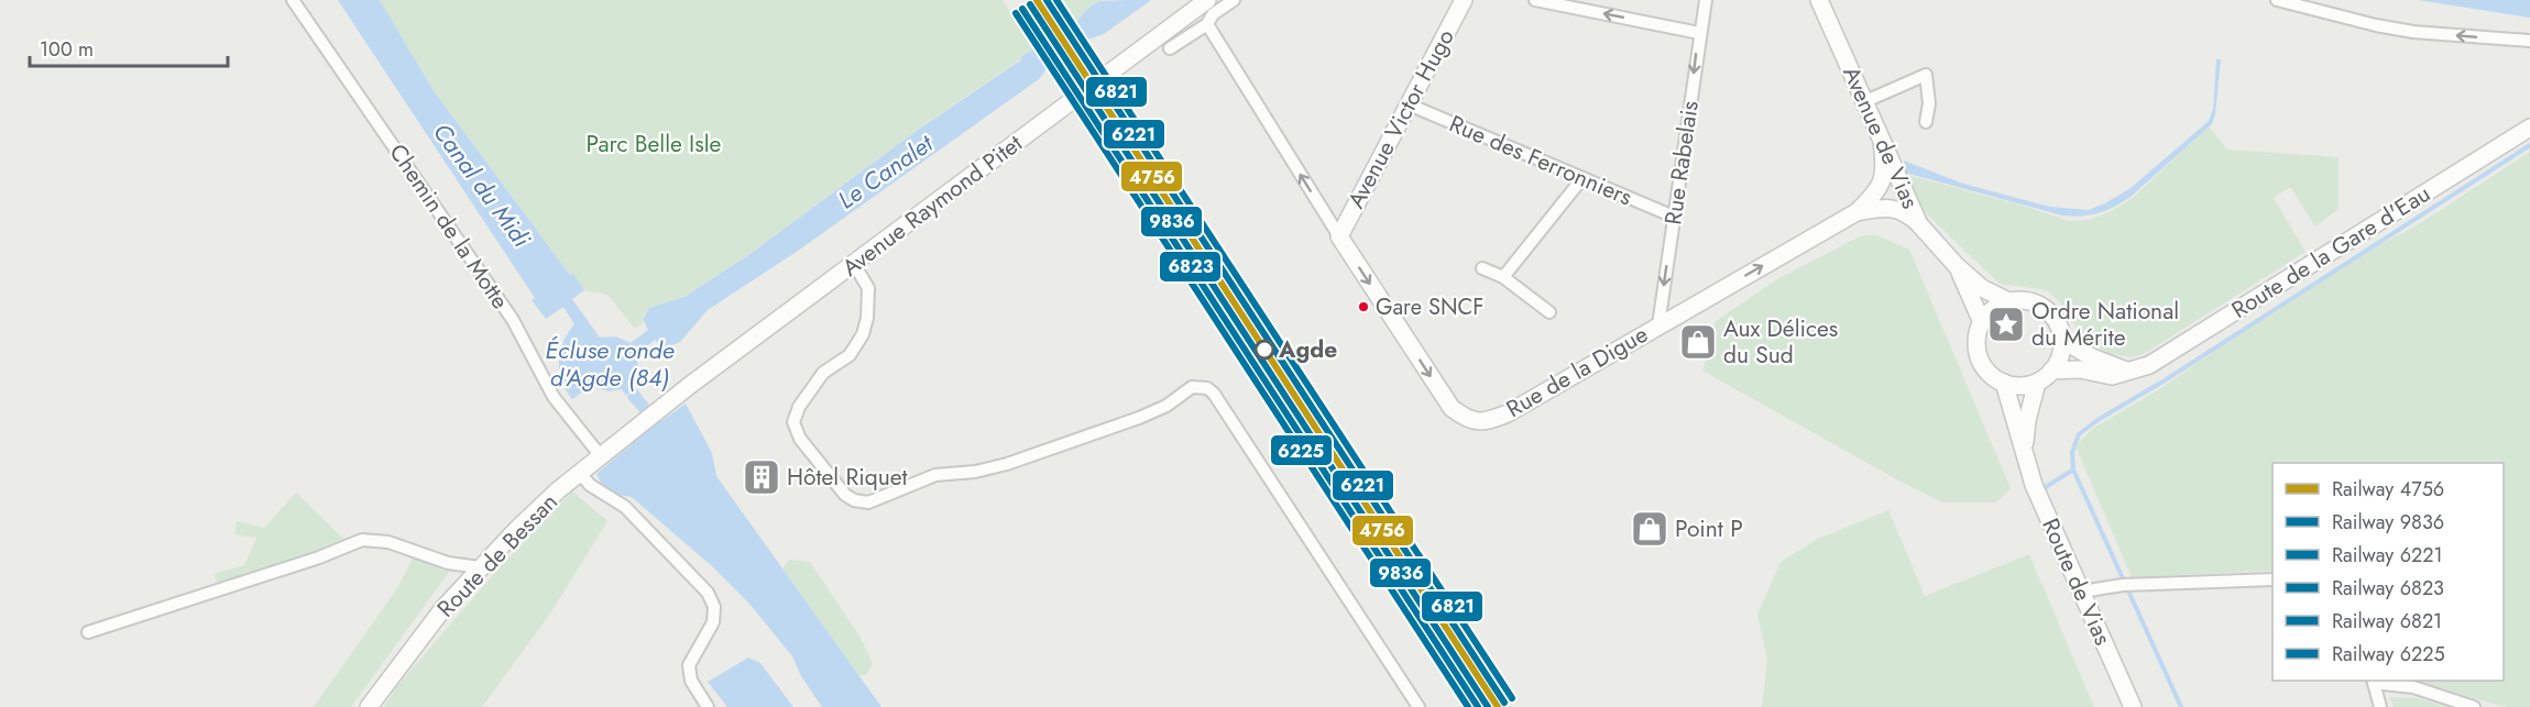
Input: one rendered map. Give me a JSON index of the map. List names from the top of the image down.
{
  "streets": {
    "main road": [
      "Avenue Victor Hugo",
      "Avenue de Vias",
      "Avenue Raymond Pitet",
      "Route de la Gare d'Eau",
      "Rue de la Digue",
      "Route de Bessan",
      "Route de Vias"
    ],
    "street": ["Rue des Ferronniers", "Rue Rabelais", "Chemin de la Motte"]
  },
  "crossings": [
    ["Avenue Victor Hugo", "Rue des Ferronniers"],
    ["Avenue Victor Hugo", "Rue de la Digue"],
    ["Avenue de Vias", "Route de la Gare d'Eau"],
    ["Avenue de Vias", "Rue de la Digue"],
    ["Avenue de Vias", "Route de Vias"],
    ["Rue des Ferronniers", "Rue Rabelais"],
    ["Rue Rabelais", "Rue de la Digue"],
    ["Avenue Raymond Pitet", "Route de Bessan"],
    ["Chemin de la Motte", "Route de Bessan"],
    ["Route de la Gare d'Eau", "Route de Vias"]
  ],
  "one_way": ["Rue Rabelais"],
  "water": ["Le Canalet", "Canal du Midi", "Écluse ronde d'Agde (84)"],
  "parks": ["Parc Belle Isle"],
  "places": {
    "other": ["Gare SNCF", "Agde"],
    "place": ["Ordre National du Mérite"],
    "shop": ["Aux Délices du Sud", "Point P"],
    "building": ["Hôtel Riquet"]
  },
  "lines": [
    "rail line 4756",
    "rail line 6221",
    "rail line 6821",
    "rail line 9836",
    "rail line 6823",
    "rail line 6225"
  ],
  "legend": [
    "Railway 4756",
    "Railway 9836",
    "Railway 6221",
    "Railway 6823",
    "Railway 6821",
    "Railway 6225"
  ],
  "scale_bar": "100 m"
}
